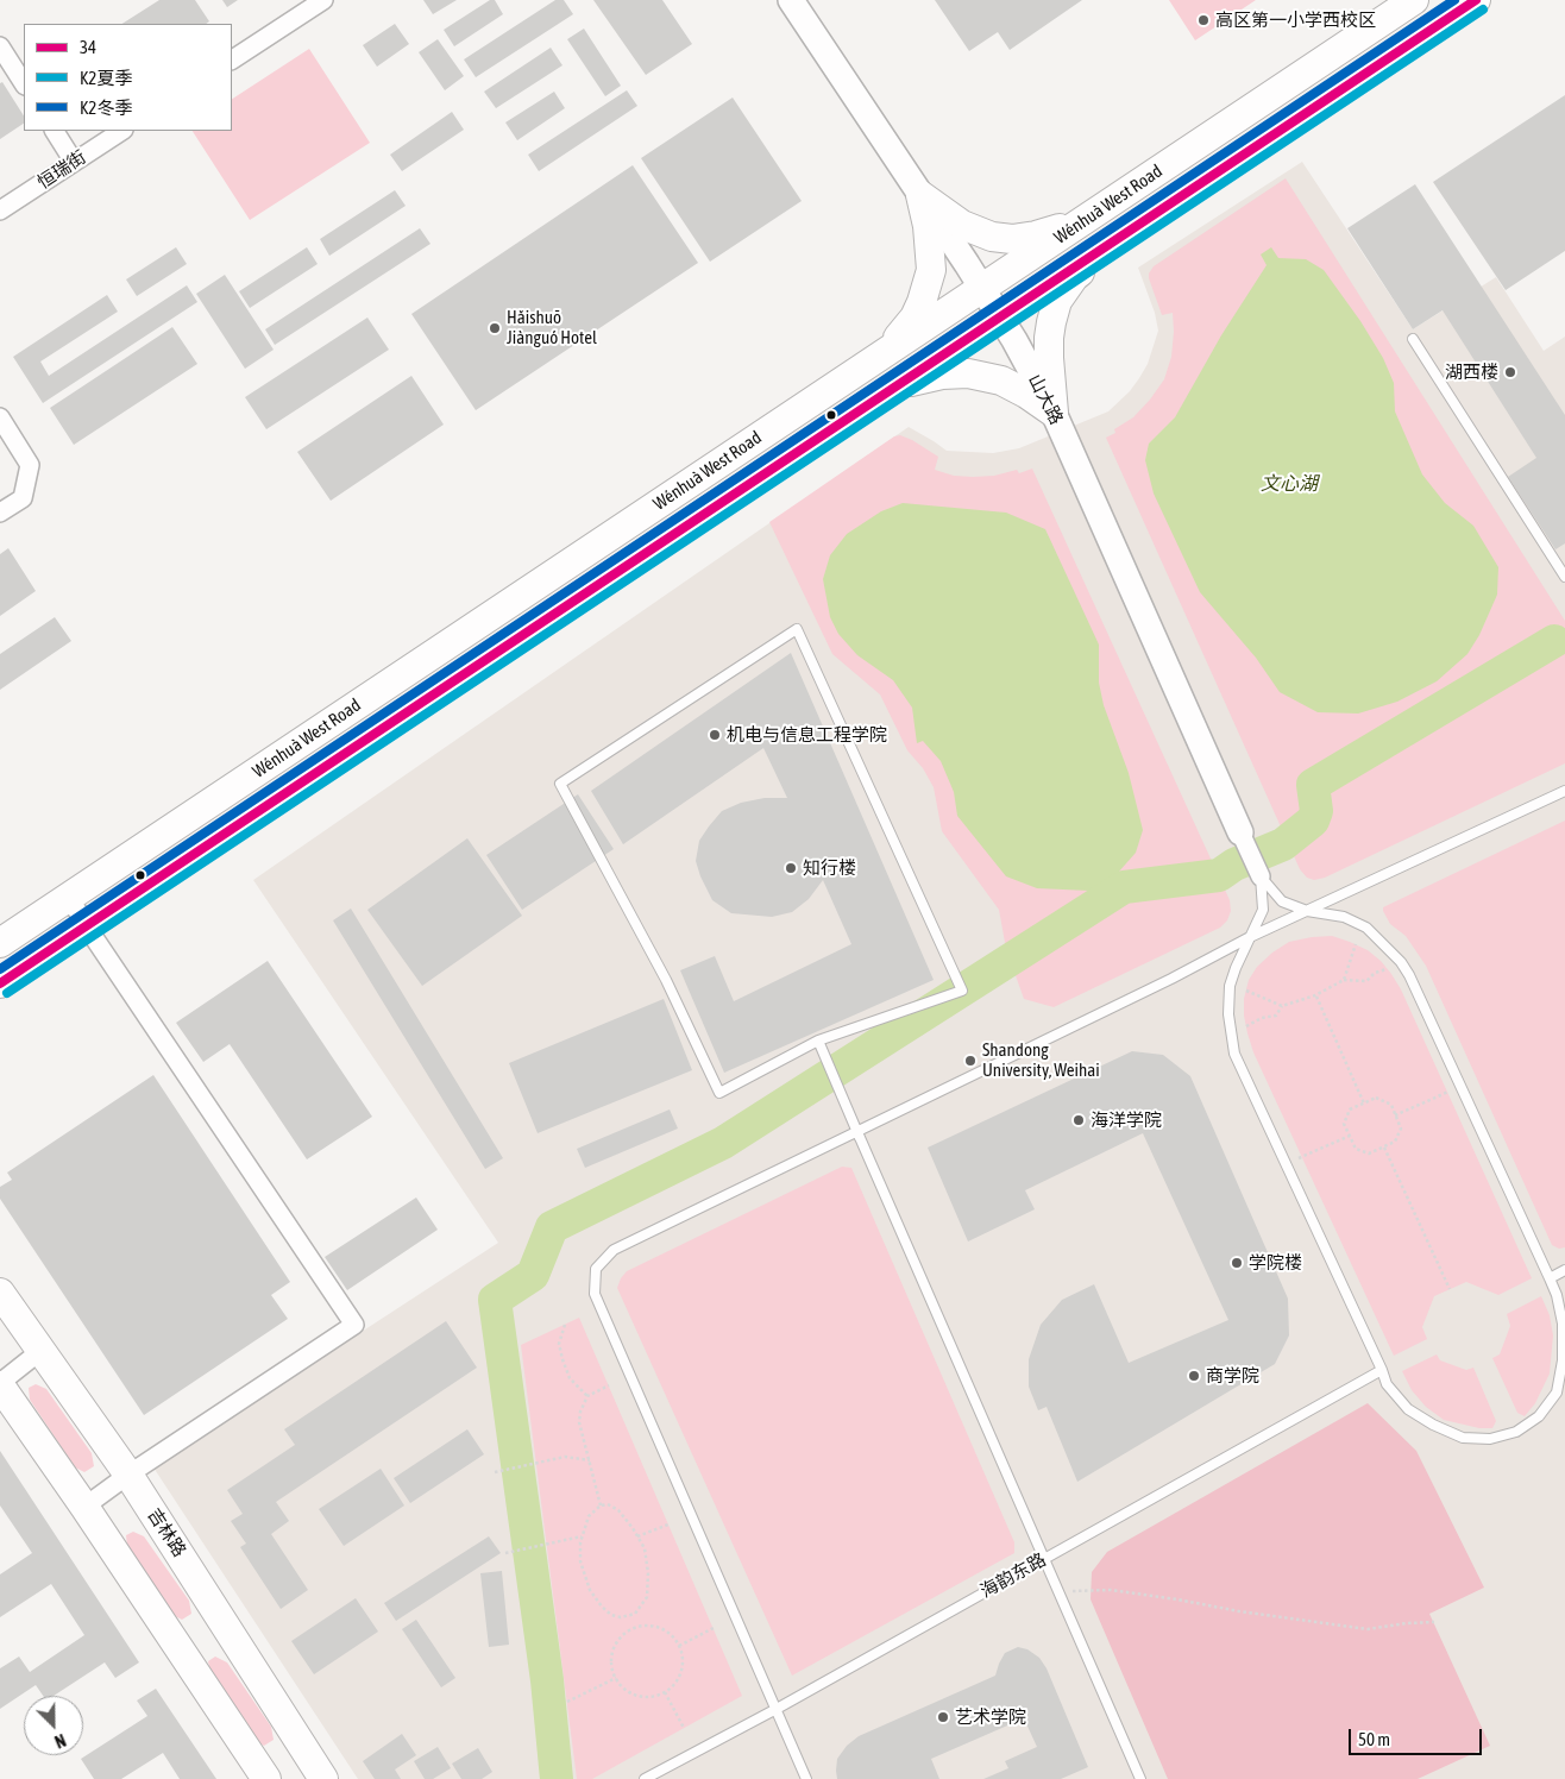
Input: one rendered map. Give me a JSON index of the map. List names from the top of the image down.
{
  "streets": {
    "main road": ["Wénhuà West Road", "山大路", "吉林路"],
    "street": ["恒瑞街"],
    "lane": ["海韵东路"]
  },
  "crossings": [
    ["Wénhuà West Road", "山大路"]
  ],
  "water": ["文心湖"],
  "places": [
    "高区第一小学西校区",
    "Hǎishuō Jiànguó Hotel",
    "湖西楼",
    "机电与信息工程学院",
    "知行楼",
    "Shandong University, Weihai",
    "海洋学院",
    "学院楼",
    "商学院",
    "艺术学院"
  ],
  "lines": ["transit line 34", "transit line K2冬季", "transit line K2夏季"],
  "legend": ["34", "K2夏季", "K2冬季"],
  "scale_bar": "50 m",
  "north": "bottom right"
}
